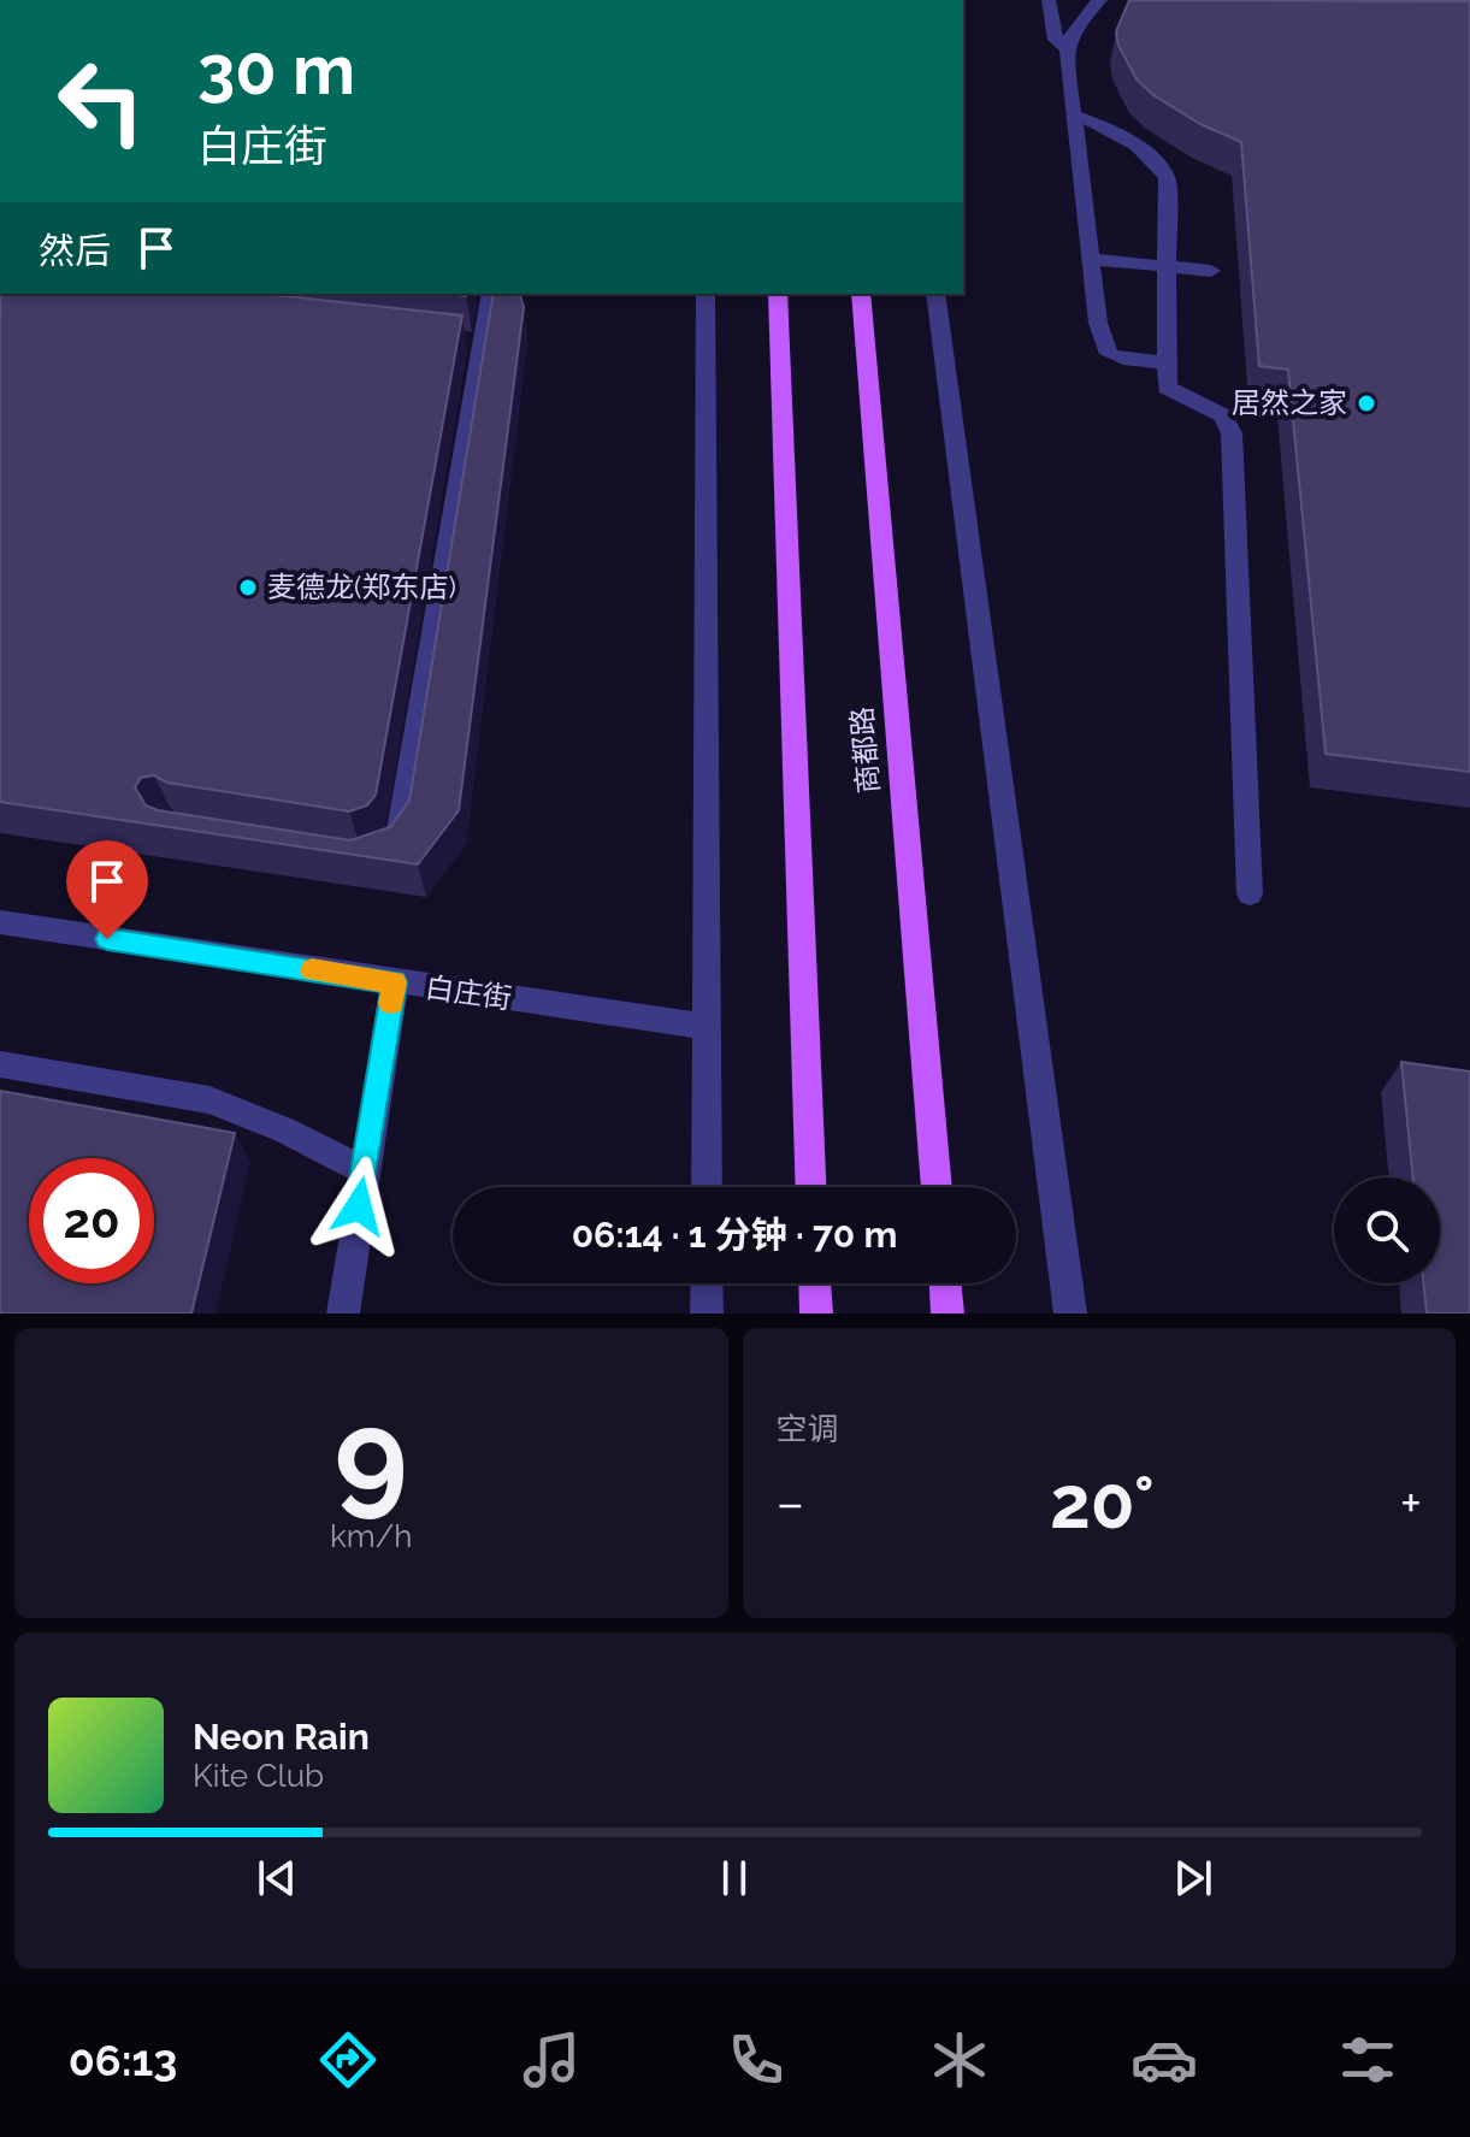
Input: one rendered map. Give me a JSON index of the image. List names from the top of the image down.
{
  "streets": {
    "main road": ["商都路"],
    "street": ["白庄街"]
  },
  "places": ["居然之家", "麦德龙(郑东店)"],
  "page": {
    "turn": ["30 m", "白庄街"],
    "then": "然后",
    "limit": "20",
    "trip": "06:14 · 1 分钟 · 70 m",
    "tile": [
      ["9", "km/h"],
      "空调"
    ],
    "heat": ["−", "20°", "+"],
    "song": ["Neon Rain", "Kite Club"],
    "tabs": "06:13"
  }
}
